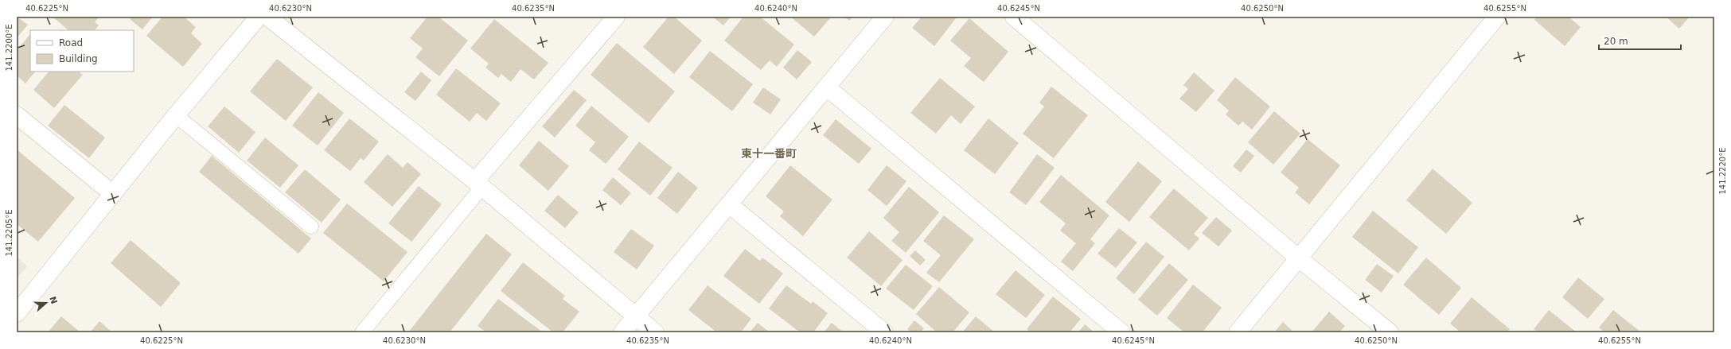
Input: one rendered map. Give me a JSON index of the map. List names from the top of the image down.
{
  "districts": ["東十一番町"],
  "legend": ["Road", "Building"],
  "scale_bar": "20 m",
  "north": "right",
  "coordinates": [
    "40.6225°N",
    "40.6230°N",
    "40.6235°N",
    "40.6240°N",
    "40.6245°N",
    "40.6250°N",
    "40.6255°N",
    "141.2200°E",
    "141.2220°E",
    "141.2205°E"
  ]
}
